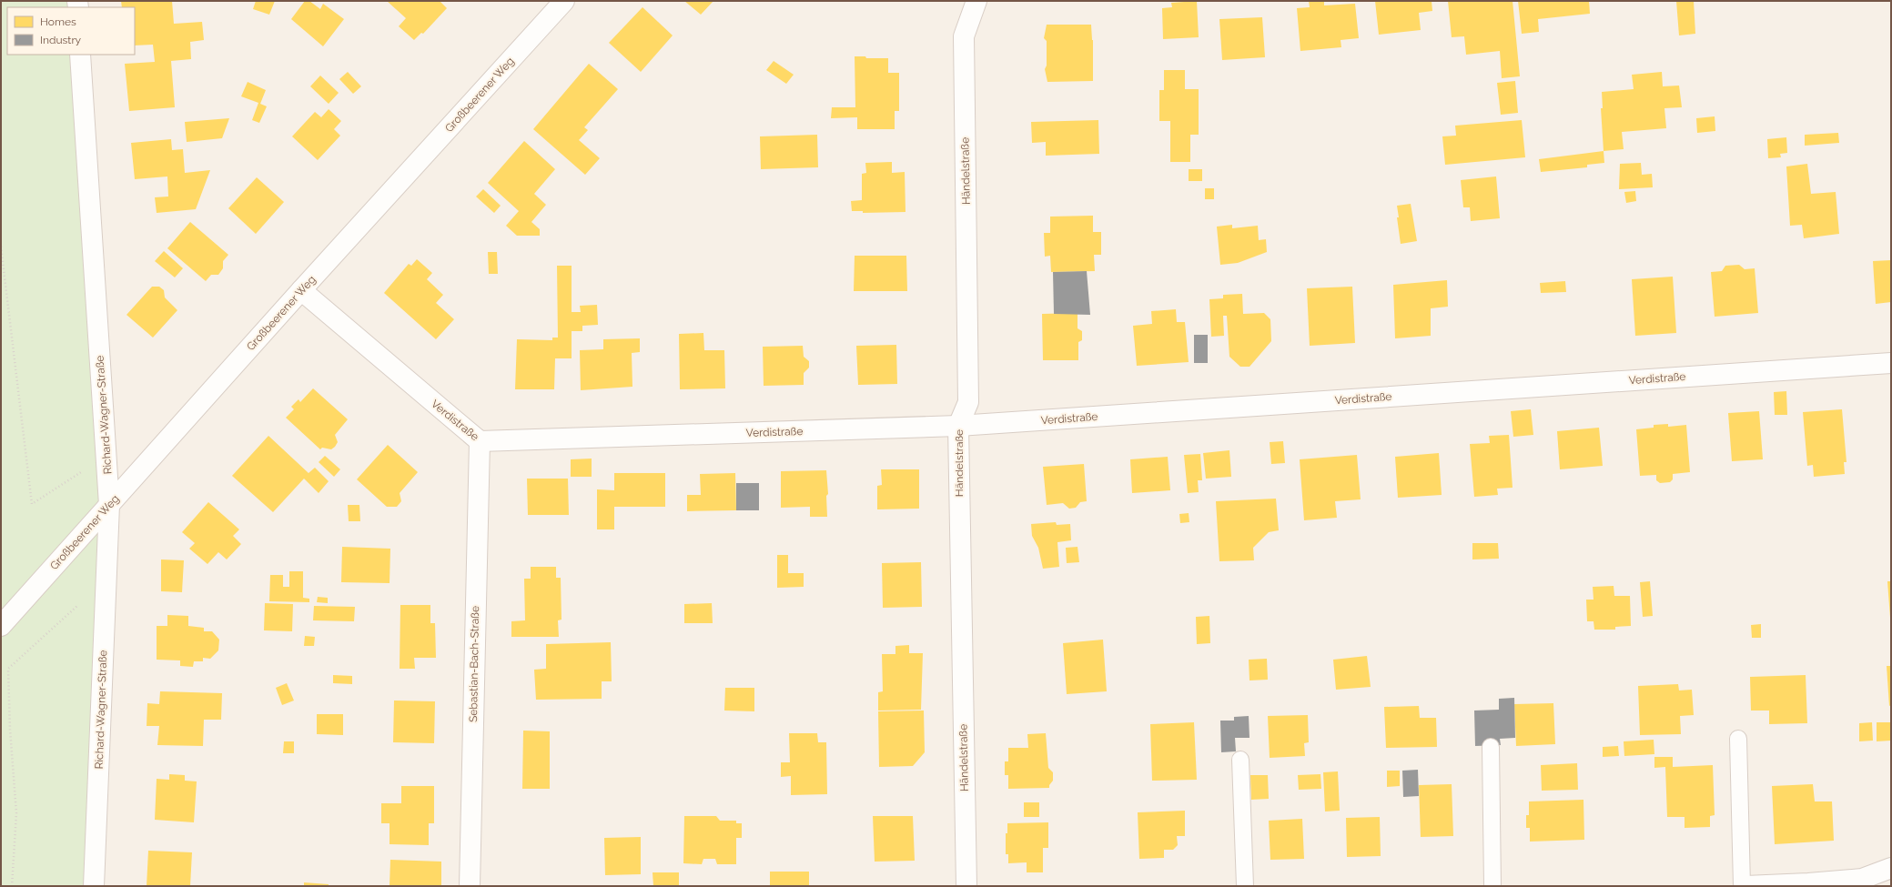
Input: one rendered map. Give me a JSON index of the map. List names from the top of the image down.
{
  "streets": {
    "street": [
      "Großbeerener Weg",
      "Händelstraße",
      "Verdistraße",
      "Richard-Wagner-Straße",
      "Sebastian-Bach-Straße"
    ]
  },
  "crossings": [
    ["Großbeerener Weg", "Verdistraße"],
    ["Großbeerener Weg", "Richard-Wagner-Straße"],
    ["Händelstraße", "Verdistraße"],
    ["Verdistraße", "Sebastian-Bach-Straße"]
  ],
  "legend": ["Homes", "Industry"]
}
